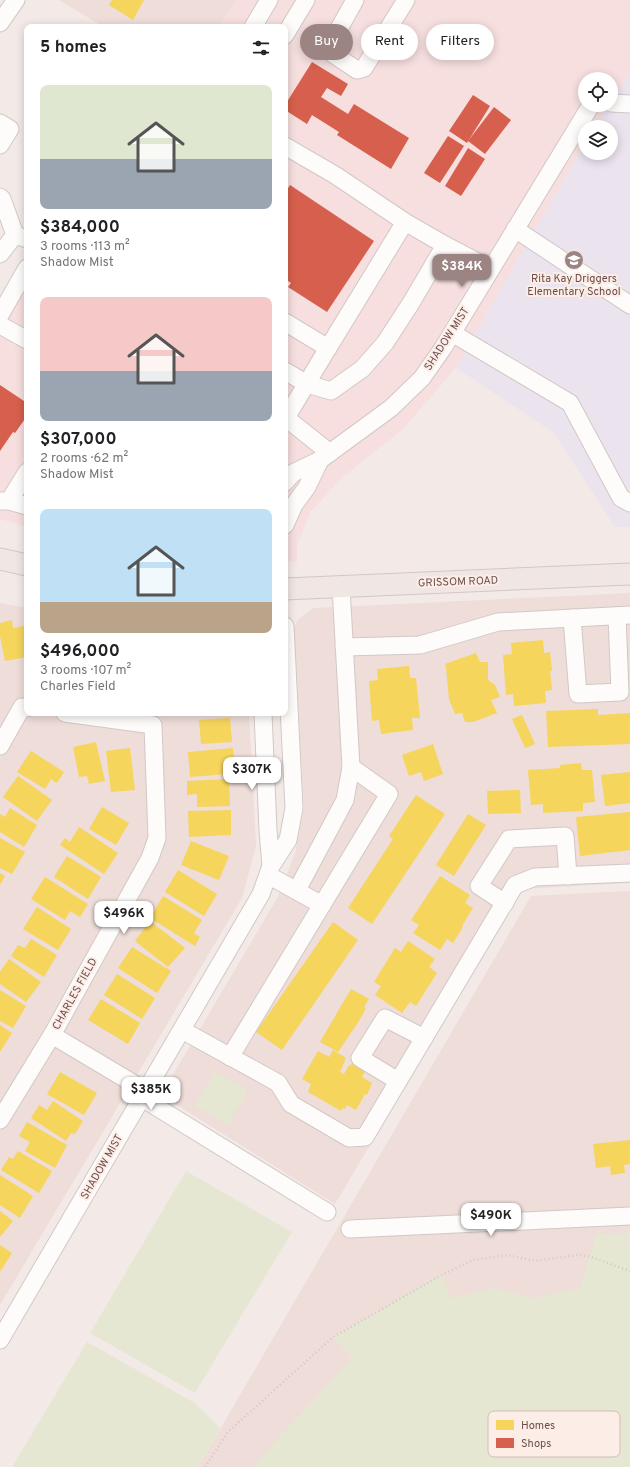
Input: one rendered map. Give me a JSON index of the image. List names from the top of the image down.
{
  "streets": {
    "main road": ["GRISSOM ROAD"],
    "street": ["SHADOW MIST", "CHARLES FIELD"]
  },
  "places": {
    "school or university": ["Rita Kay Driggers Elementary School"]
  },
  "legend": ["Homes", "Shops"],
  "page": {
    "chip": ["Buy", "Rent", "Filters"],
    "heading": "5 homes",
    "list": [
      {
        "name": "$384,000",
        "note": "3 rooms · 113 m² · Shadow Mist"
      },
      {
        "name": "$307,000",
        "note": "2 rooms · 62 m² · Shadow Mist"
      },
      {
        "name": "$496,000",
        "note": "3 rooms · 107 m² · Charles Field"
      }
    ],
    "price": [
      "$384K",
      "$307K",
      "$496K",
      "$385K",
      "$490K"
    ]
  }
}
